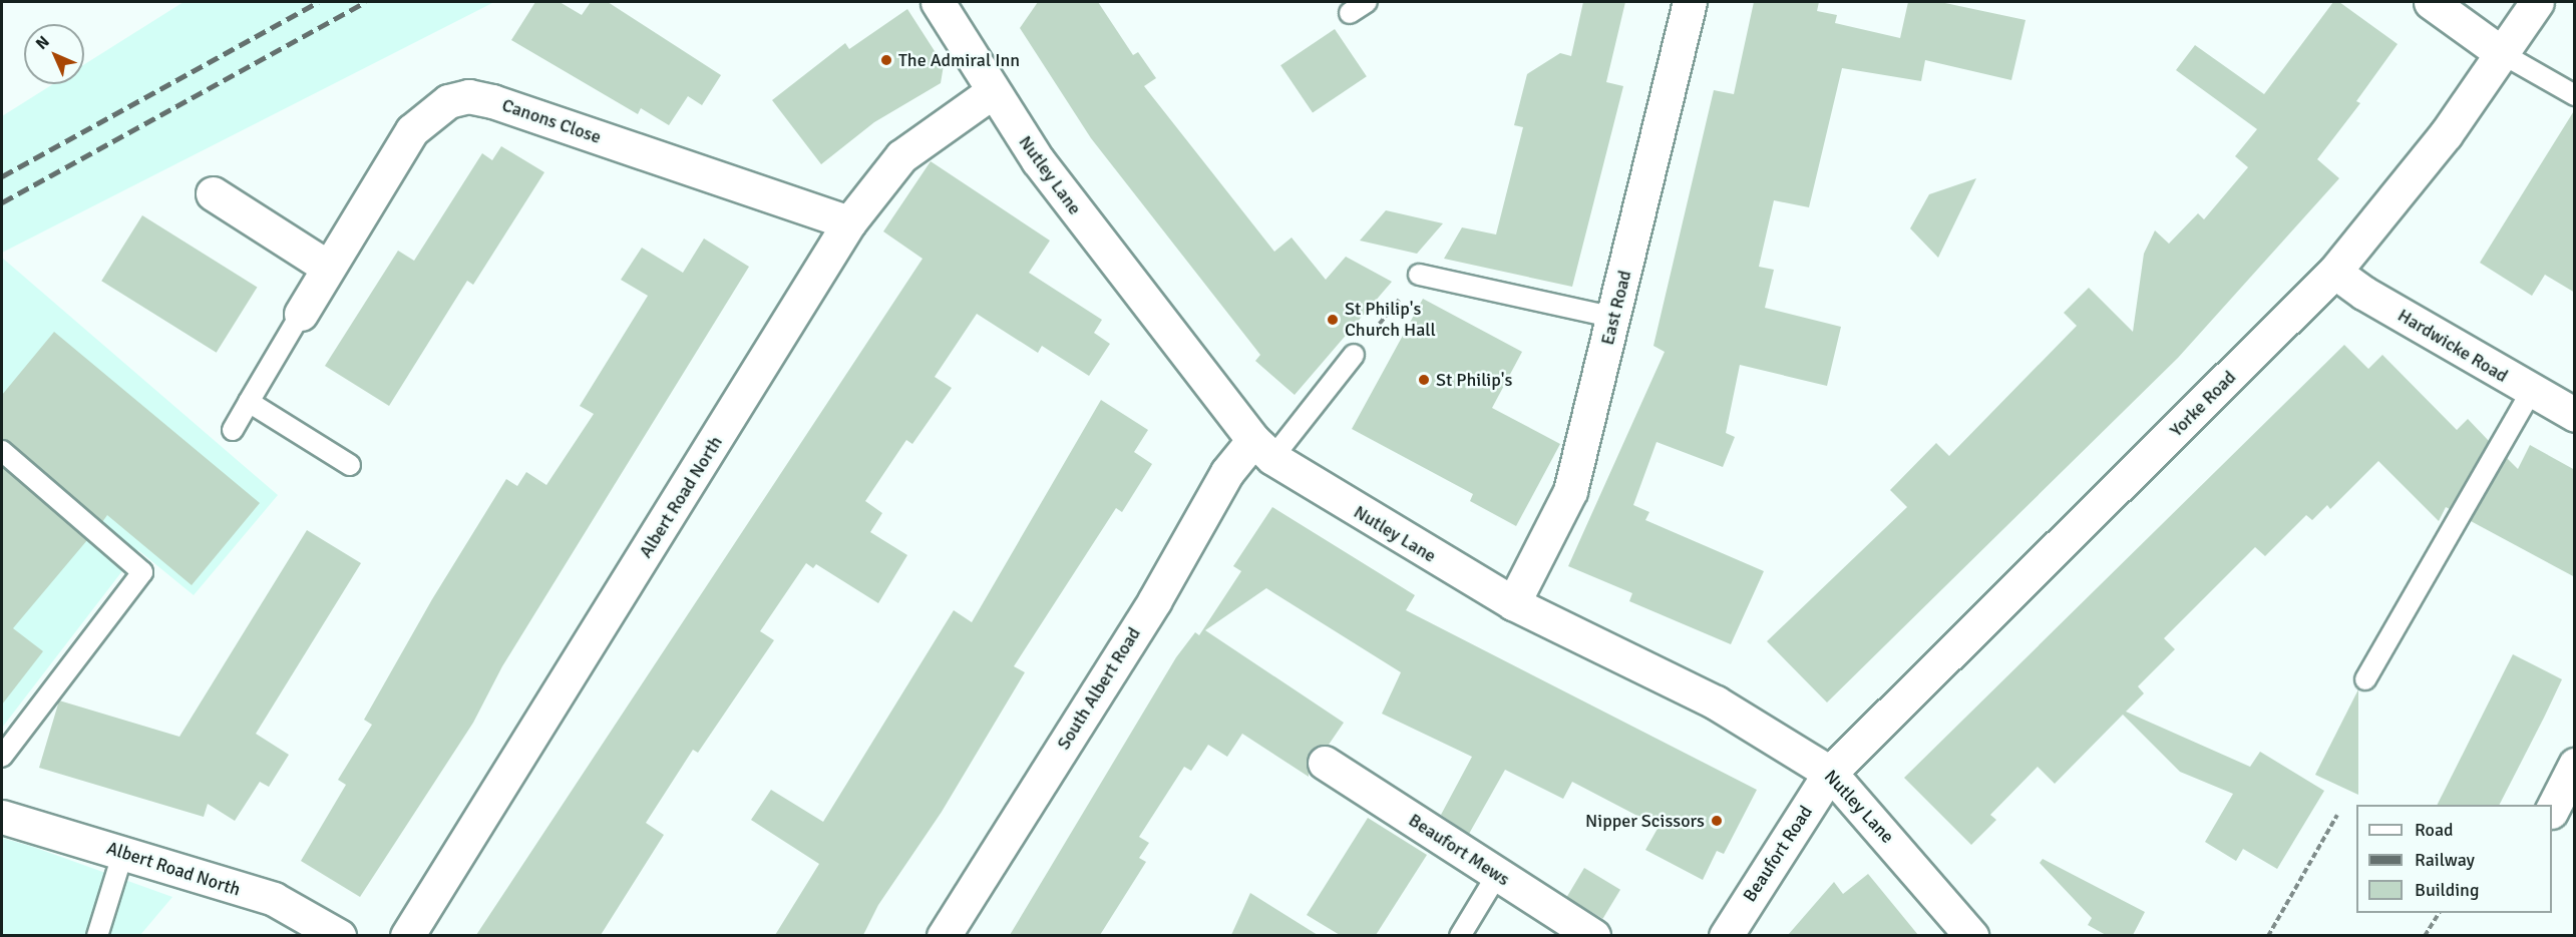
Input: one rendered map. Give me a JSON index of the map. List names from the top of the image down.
{
  "streets": {
    "street": [
      "Canons Close",
      "Nutley Lane",
      "East Road",
      "Hardwicke Road",
      "Yorke Road",
      "Albert Road North",
      "South Albert Road",
      "Beaufort Mews",
      "Beaufort Road"
    ]
  },
  "crossings": [
    ["Canons Close", "Albert Road North"],
    ["Nutley Lane", "East Road"],
    ["Nutley Lane", "Yorke Road"],
    ["Nutley Lane", "Albert Road North"],
    ["Nutley Lane", "South Albert Road"],
    ["Nutley Lane", "Beaufort Road"],
    ["Hardwicke Road", "Yorke Road"],
    ["Yorke Road", "Beaufort Road"]
  ],
  "places": [
    "The Admiral Inn",
    "St Philip's Church Hall",
    "St Philip's",
    "Nipper Scissors"
  ],
  "legend": ["Road", "Railway", "Building"],
  "north": "top left"
}
